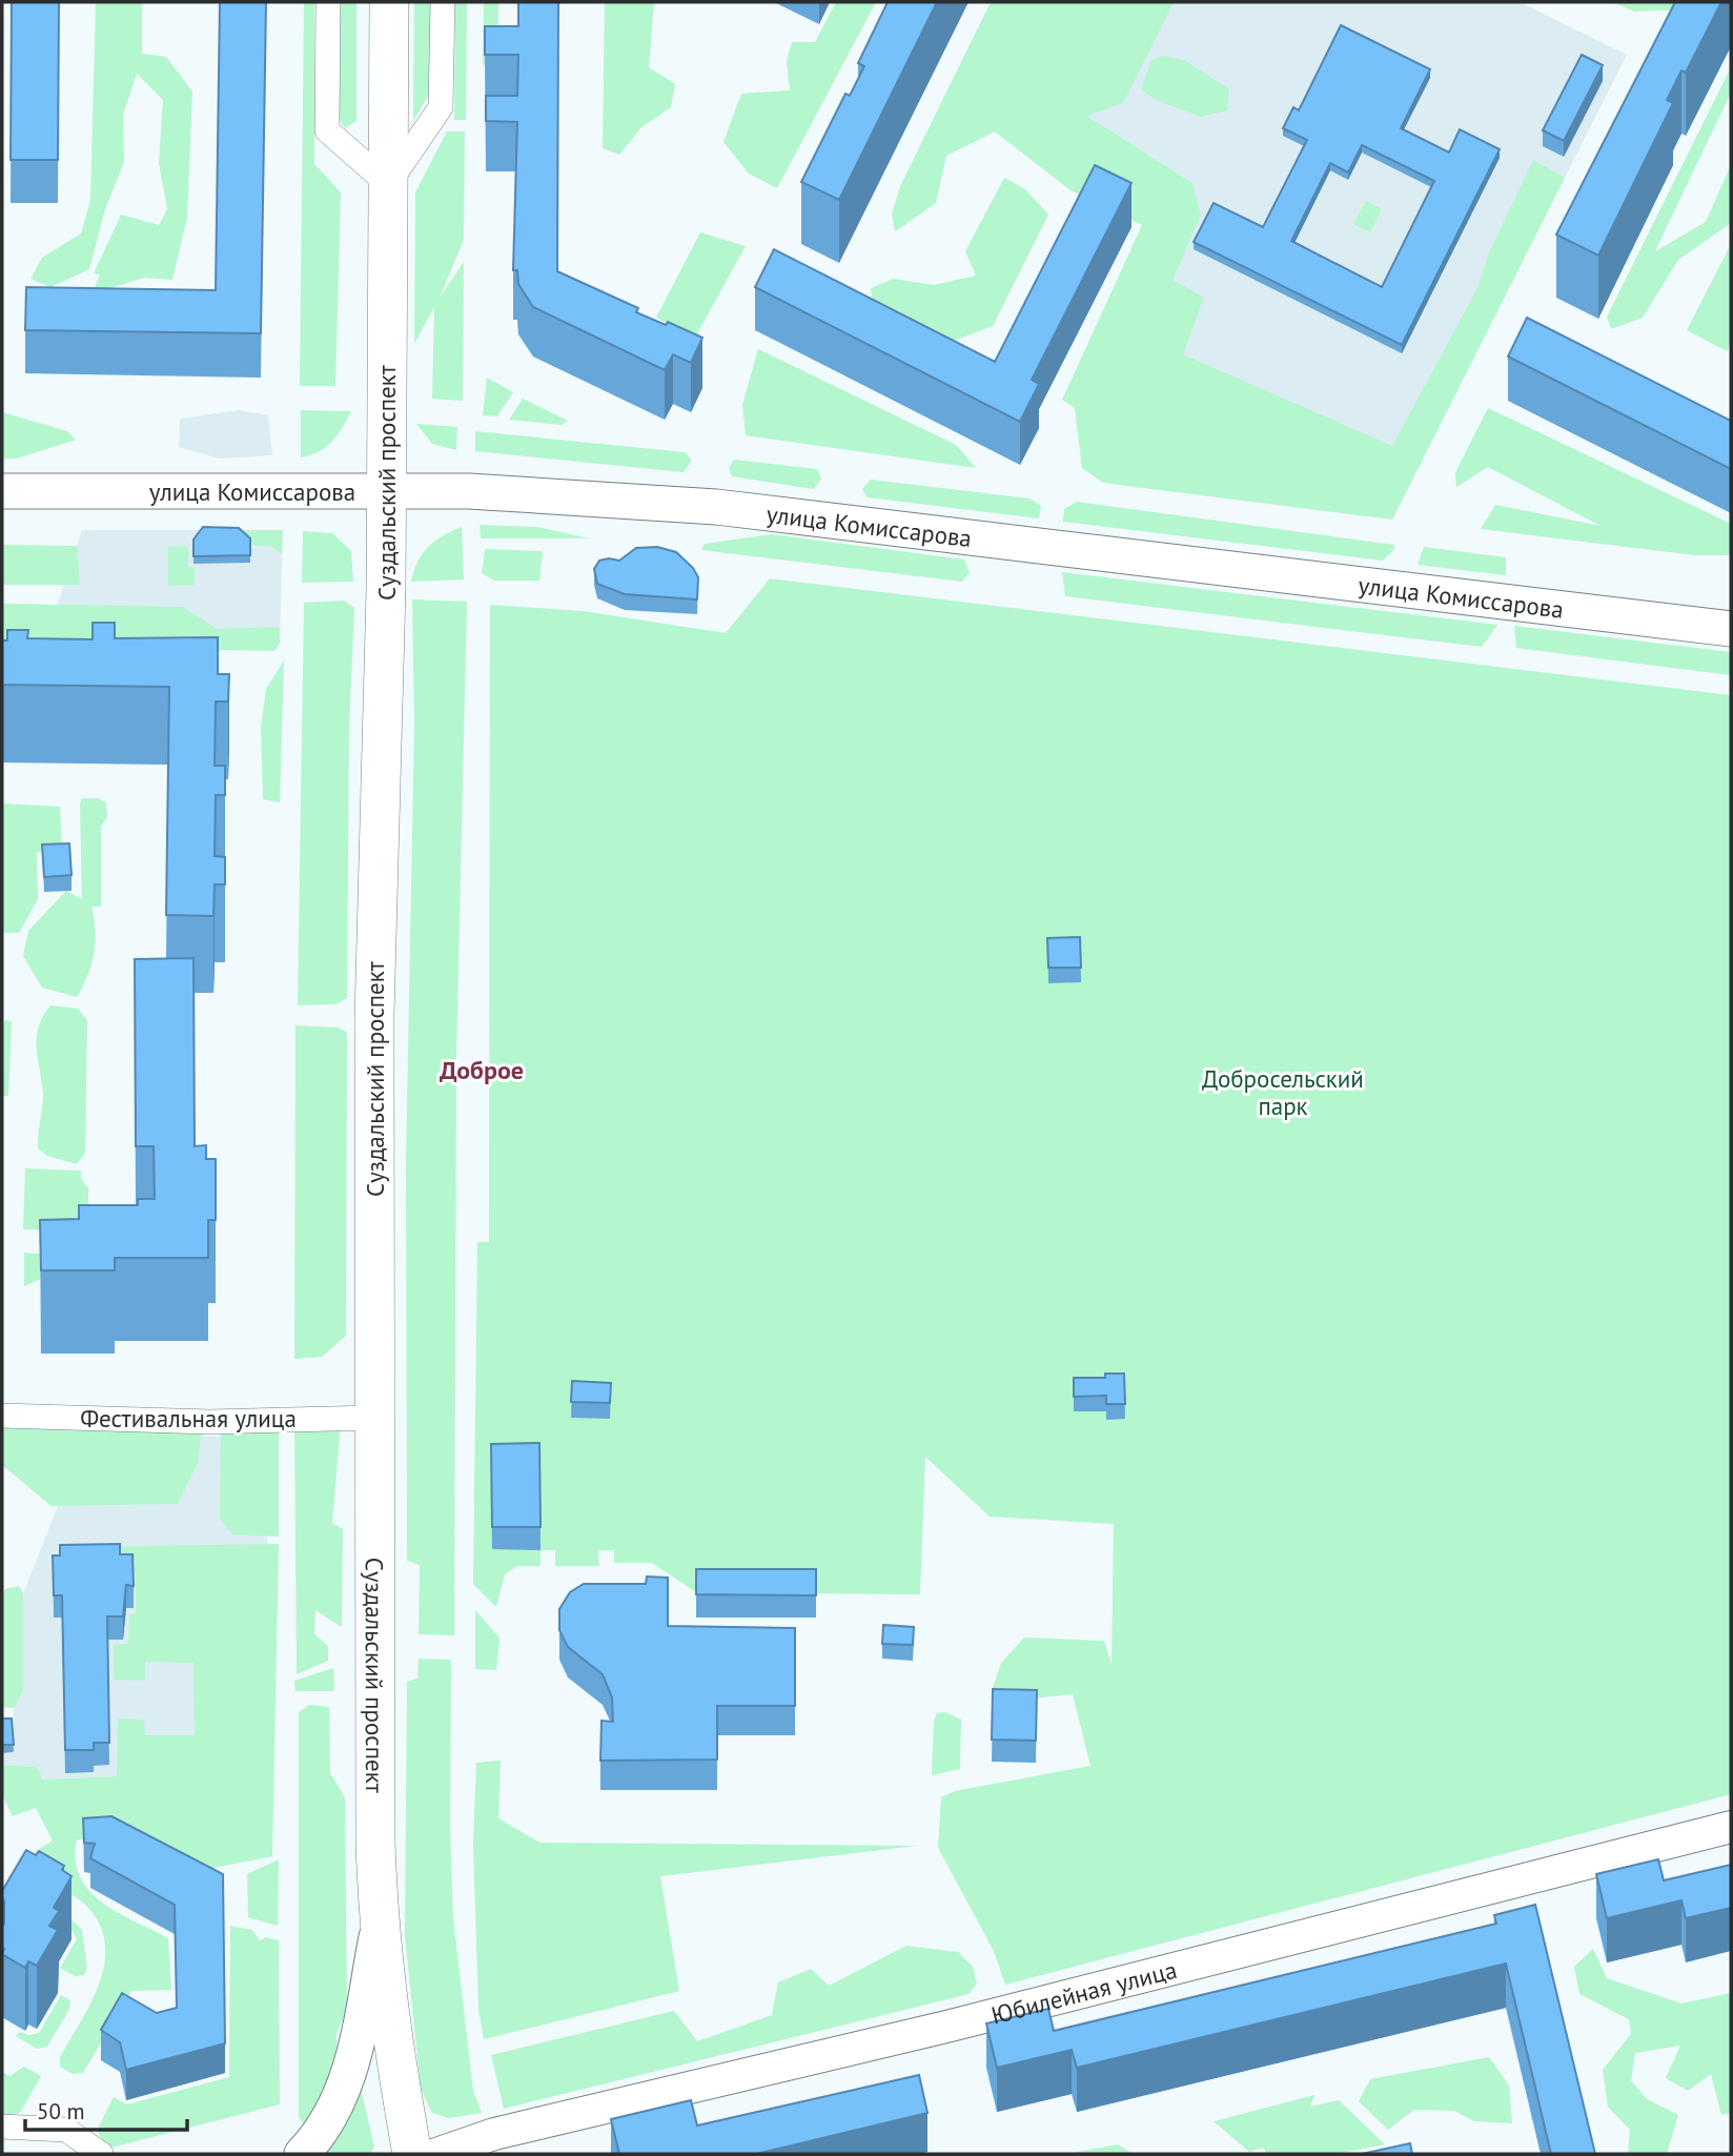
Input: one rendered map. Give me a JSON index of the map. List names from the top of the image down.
{
  "streets": {
    "main road": ["Суздальский проспект", "улица Комиссарова"],
    "street": ["Фестивальная улица", "Юбилейная улица"]
  },
  "crossings": [
    ["Суздальский проспект", "улица Комиссарова"],
    ["Суздальский проспект", "Фестивальная улица"]
  ],
  "districts": ["Доброе"],
  "parks": ["Добросельский парк"],
  "scale_bar": "50 m"
}
